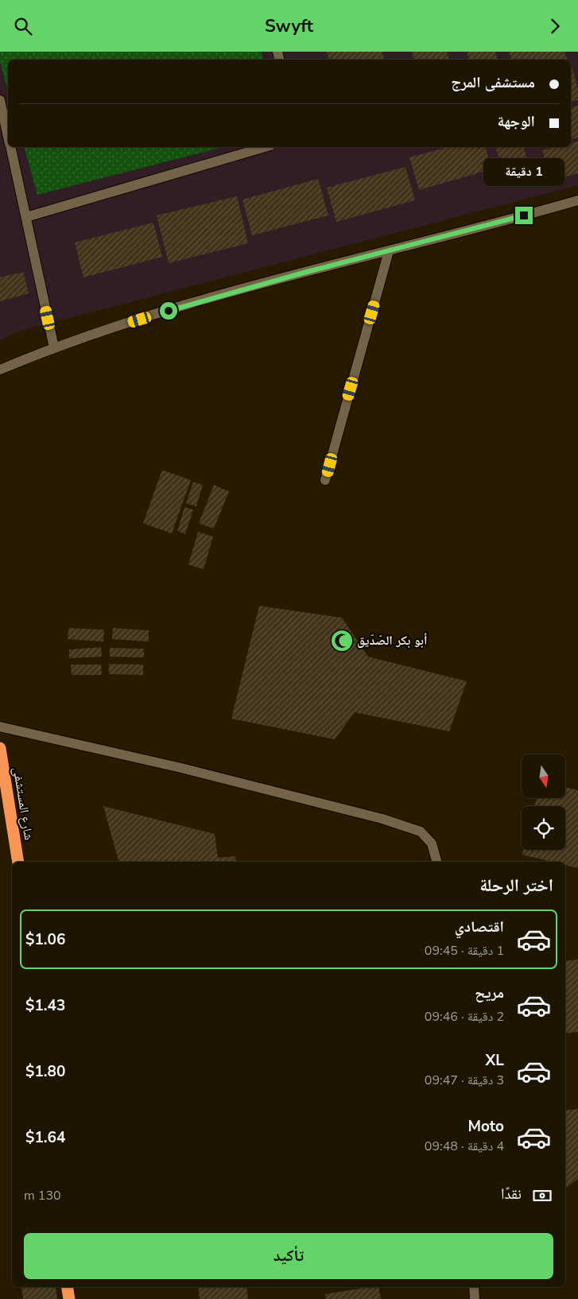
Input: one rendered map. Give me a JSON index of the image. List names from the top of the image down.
{
  "streets": {
    "highway": ["شارع المستشفى"]
  },
  "places": {
    "mosque": ["أبو بكر الصّدّيق"]
  },
  "north": "bottom",
  "page": {
    "header": "Swyft",
    "banner": ["مستشفى المرج", "الوجهة"],
    "bubble": "1 دقيقة",
    "heading": "اختر الرحلة",
    "list": [
      {
        "name": "اقتصادي",
        "note": "1 دقيقة · 09:45",
        "value": "$1.06"
      },
      {
        "name": "مريح",
        "note": "2 دقيقة · 09:46",
        "value": "$1.43"
      },
      {
        "name": "XL",
        "note": "3 دقيقة · 09:47",
        "value": "$1.80"
      },
      {
        "name": "Moto",
        "note": "4 دقيقة · 09:48",
        "value": "$1.64"
      }
    ],
    "pay": ["نقدًا", "130 m"],
    "buttons": "تأكيد"
  }
}
